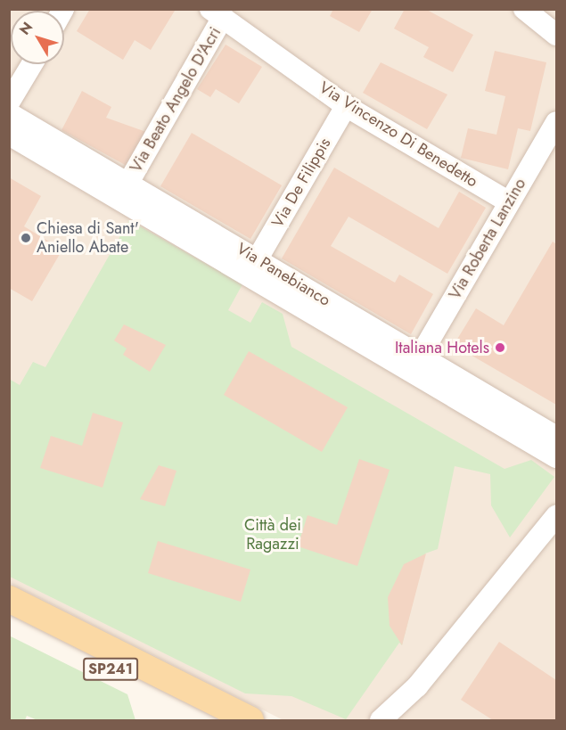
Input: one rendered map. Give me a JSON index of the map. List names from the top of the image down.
{
  "streets": {
    "main road": ["SP241"],
    "street": [
      "Via Beato Angelo D'Acri",
      "Via Vincenzo Di Benedetto",
      "Via De Filippis",
      "Via Roberta Lanzino",
      "Via Panebianco"
    ]
  },
  "crossings": [
    ["Via Beato Angelo D'Acri", "Via Vincenzo Di Benedetto"],
    ["Via Beato Angelo D'Acri", "Via Panebianco"],
    ["Via Vincenzo Di Benedetto", "Via De Filippis"],
    ["Via Vincenzo Di Benedetto", "Via Roberta Lanzino"],
    ["Via De Filippis", "Via Panebianco"],
    ["Via Roberta Lanzino", "Via Panebianco"]
  ],
  "parks": ["Città dei Ragazzi"],
  "places": ["Chiesa di Sant' Aniello Abate", "Italiana Hotels"],
  "north": "top left"
}
